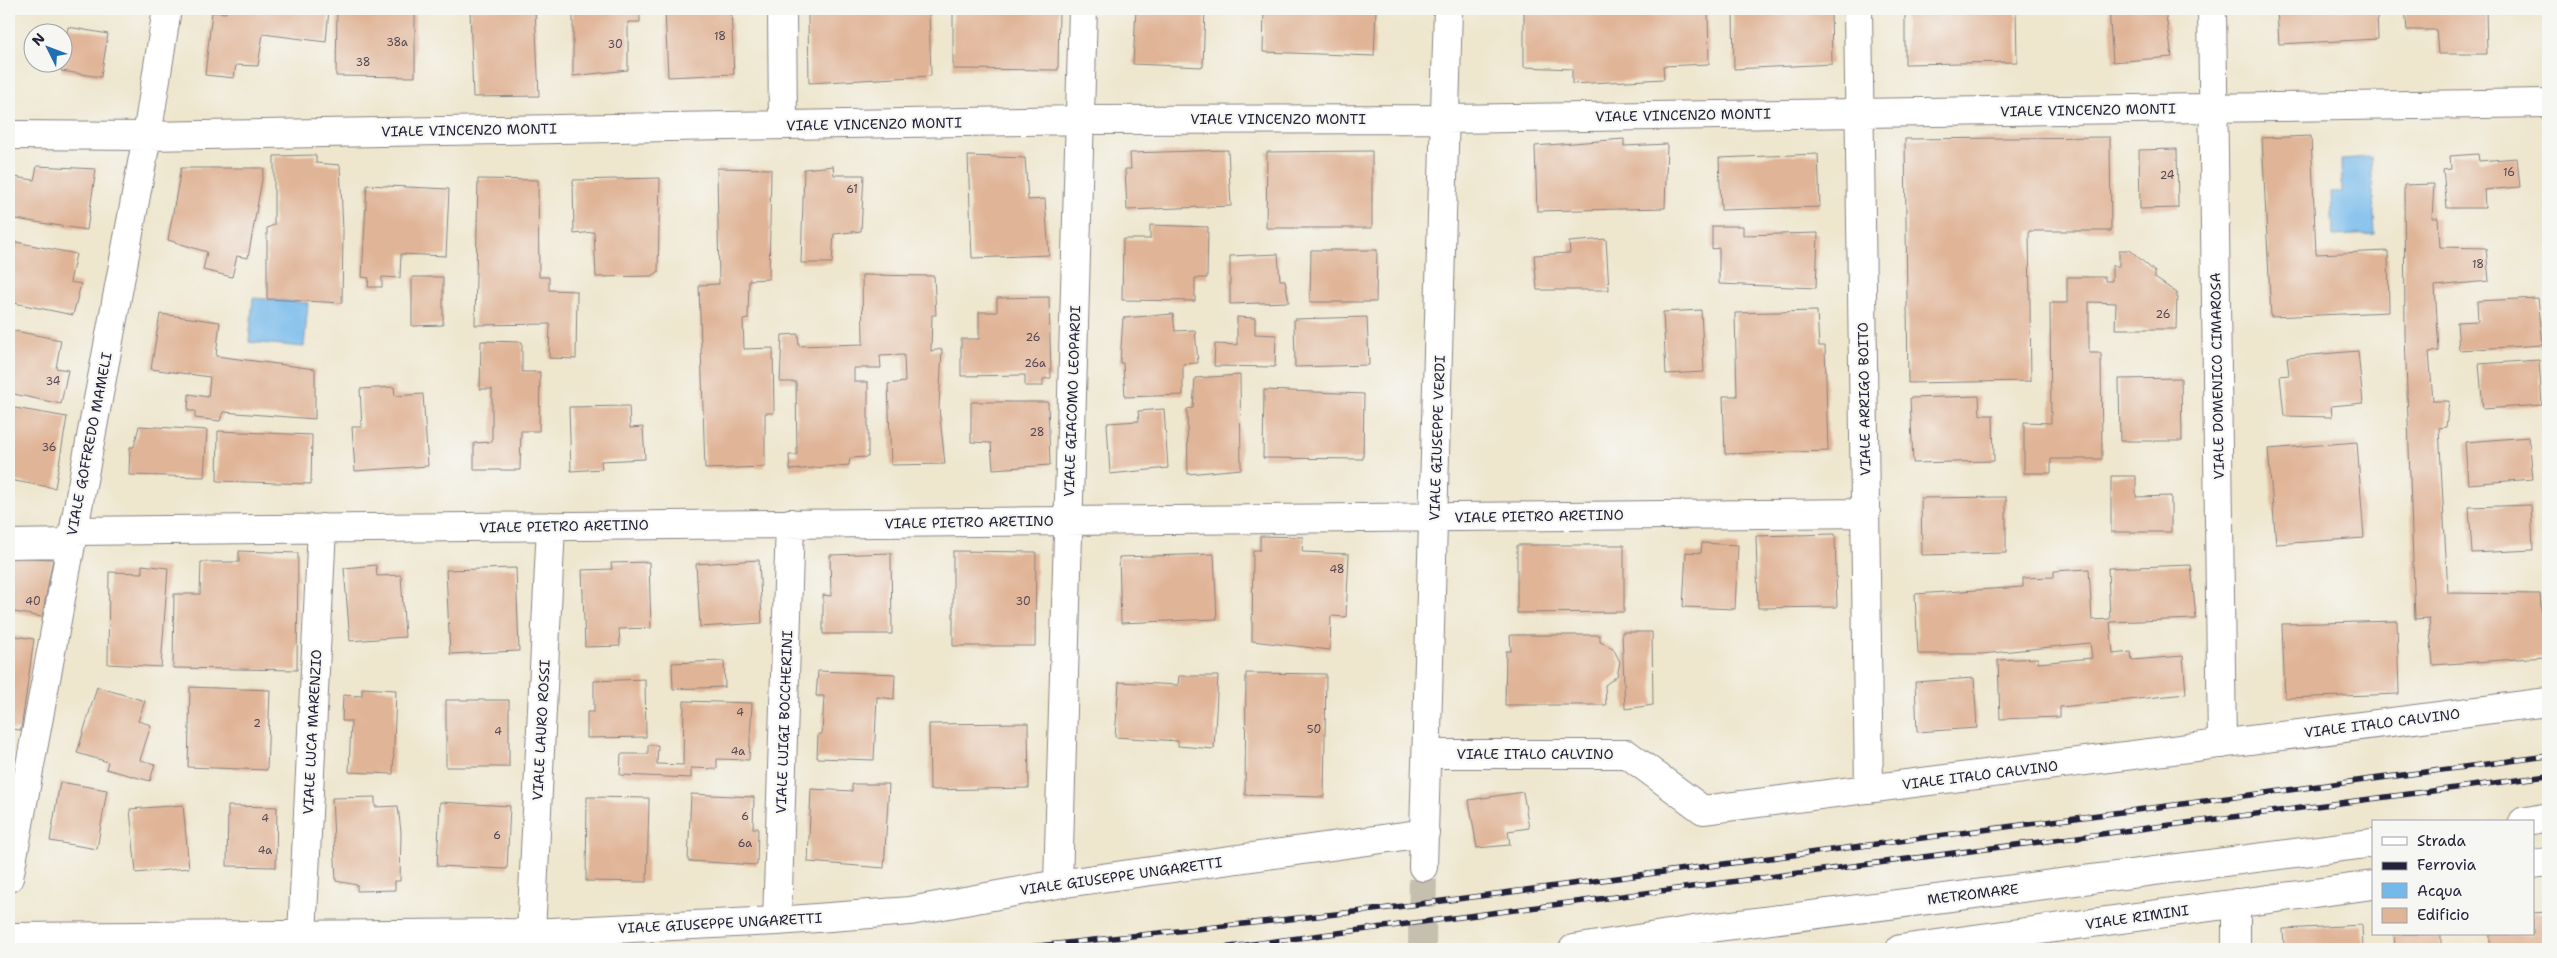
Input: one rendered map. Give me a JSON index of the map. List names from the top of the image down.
{
  "streets": {
    "street": [
      "VIALE VINCENZO MONTI",
      "VIALE DOMENICO CIMAROSA",
      "VIALE ARRIGO BOITO",
      "VIALE GIACOMO LEOPARDI",
      "VIALE GIUSEPPE VERDI",
      "VIALE GOFFREDO MAMELI",
      "VIALE PIETRO ARETINO",
      "VIALE LUIGI BOCCHERINI",
      "VIALE ITALO CALVINO",
      "VIALE LAURO ROSSI",
      "VIALE LUCA MARENZIO",
      "VIALE GIUSEPPE UNGARETTI",
      "METROMARE",
      "VIALE RIMINI"
    ]
  },
  "crossings": [
    ["VIALE VINCENZO MONTI", "VIALE DOMENICO CIMAROSA"],
    ["VIALE VINCENZO MONTI", "VIALE ARRIGO BOITO"],
    ["VIALE VINCENZO MONTI", "VIALE GIACOMO LEOPARDI"],
    ["VIALE VINCENZO MONTI", "VIALE GIUSEPPE VERDI"],
    ["VIALE VINCENZO MONTI", "VIALE GOFFREDO MAMELI"],
    ["VIALE DOMENICO CIMAROSA", "VIALE ITALO CALVINO"],
    ["VIALE ARRIGO BOITO", "VIALE PIETRO ARETINO"],
    ["VIALE ARRIGO BOITO", "VIALE ITALO CALVINO"],
    ["VIALE GIACOMO LEOPARDI", "VIALE PIETRO ARETINO"],
    ["VIALE GIACOMO LEOPARDI", "VIALE GIUSEPPE UNGARETTI"],
    ["VIALE GIUSEPPE VERDI", "VIALE PIETRO ARETINO"],
    ["VIALE GIUSEPPE VERDI", "VIALE ITALO CALVINO"],
    ["VIALE GIUSEPPE VERDI", "VIALE GIUSEPPE UNGARETTI"],
    ["VIALE GOFFREDO MAMELI", "VIALE PIETRO ARETINO"],
    ["VIALE PIETRO ARETINO", "VIALE LUIGI BOCCHERINI"],
    ["VIALE PIETRO ARETINO", "VIALE LAURO ROSSI"],
    ["VIALE PIETRO ARETINO", "VIALE LUCA MARENZIO"],
    ["VIALE LUIGI BOCCHERINI", "VIALE GIUSEPPE UNGARETTI"],
    ["VIALE LAURO ROSSI", "VIALE GIUSEPPE UNGARETTI"],
    ["VIALE LUCA MARENZIO", "VIALE GIUSEPPE UNGARETTI"]
  ],
  "house_numbers": [
    "18",
    "38a",
    "30",
    "38",
    "16",
    "24",
    "61",
    "18",
    "26",
    "26",
    "26a",
    "34",
    "28",
    "36",
    "48",
    "40",
    "30",
    "4",
    "2",
    "50",
    "4",
    "4a",
    "6",
    "4",
    "6",
    "6a",
    "4a"
  ],
  "legend": [
    "Strada",
    "Ferrovia",
    "Acqua",
    "Edificio"
  ],
  "north": "top left"
}
